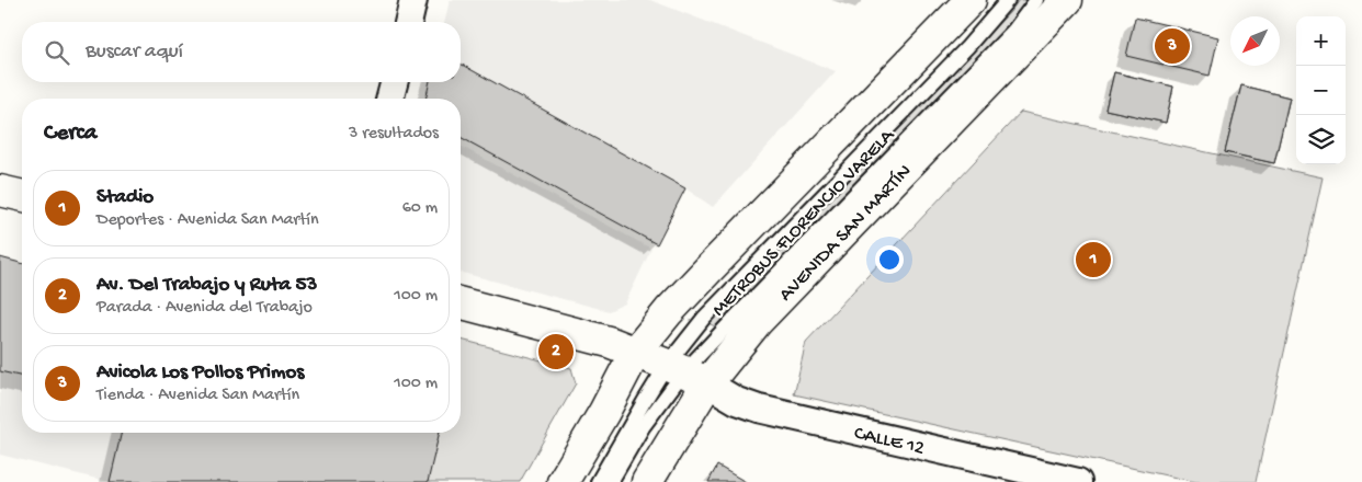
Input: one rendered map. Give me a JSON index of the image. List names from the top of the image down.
{
  "streets": {
    "main road": ["AVENIDA SAN MARTÍN"],
    "street": ["CALLE 12"],
    "lane": ["METROBUS FLORENCIO VARELA"]
  },
  "crossings": [
    ["METROBUS FLORENCIO VARELA", "AVENIDA SAN MARTÍN"],
    ["METROBUS FLORENCIO VARELA", "CALLE 12"],
    ["AVENIDA SAN MARTÍN", "CALLE 12"]
  ],
  "north": "bottom left",
  "page": {
    "map_buttons": ["+", "−"],
    "search": "Buscar aquí",
    "pins": ["3", "1", "2"],
    "heading": ["Cerca", "3 resultados"],
    "list": [
      {
        "mark": "1",
        "name": "Stadio",
        "note": "Deportes · Avenida San Martín",
        "value": "60 m"
      },
      {
        "mark": "2",
        "name": "Av. Del Trabajo y Ruta 53",
        "note": "Parada · Avenida del Trabajo",
        "value": "100 m"
      },
      {
        "mark": "3",
        "name": "Avicola Los Pollos Primos",
        "note": "Tienda · Avenida San Martín",
        "value": "100 m"
      }
    ]
  }
}
